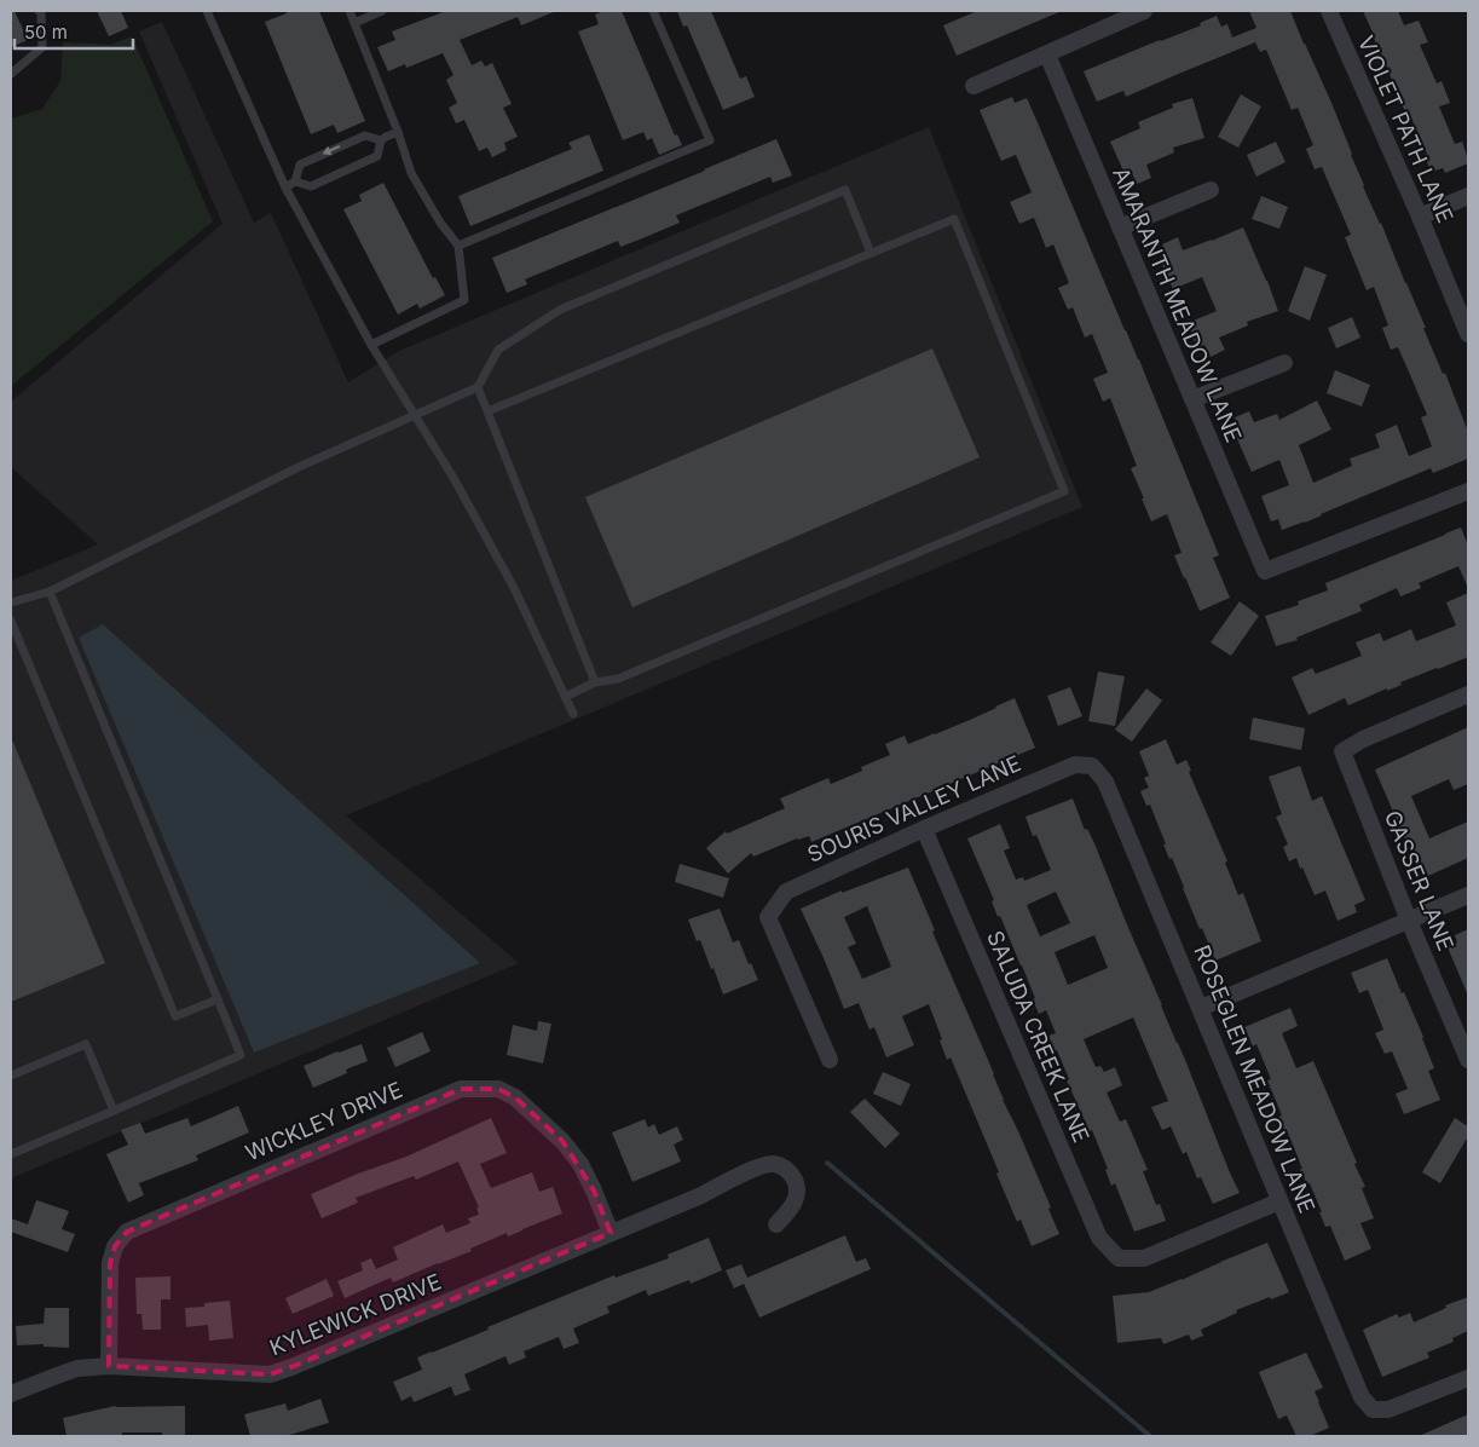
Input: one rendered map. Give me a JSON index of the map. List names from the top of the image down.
{
  "streets": {
    "street": [
      "VIOLET PATH LANE",
      "AMARANTH MEADOW LANE",
      "SOURIS VALLEY LANE",
      "GASSER LANE",
      "SALUDA CREEK LANE",
      "ROSEGLEN MEADOW LANE",
      "WICKLEY DRIVE",
      "KYLEWICK DRIVE"
    ]
  },
  "crossings": [
    ["SOURIS VALLEY LANE", "SALUDA CREEK LANE"],
    ["SOURIS VALLEY LANE", "ROSEGLEN MEADOW LANE"],
    ["SALUDA CREEK LANE", "ROSEGLEN MEADOW LANE"],
    ["WICKLEY DRIVE", "KYLEWICK DRIVE"]
  ],
  "scale_bar": "50 m"
}
